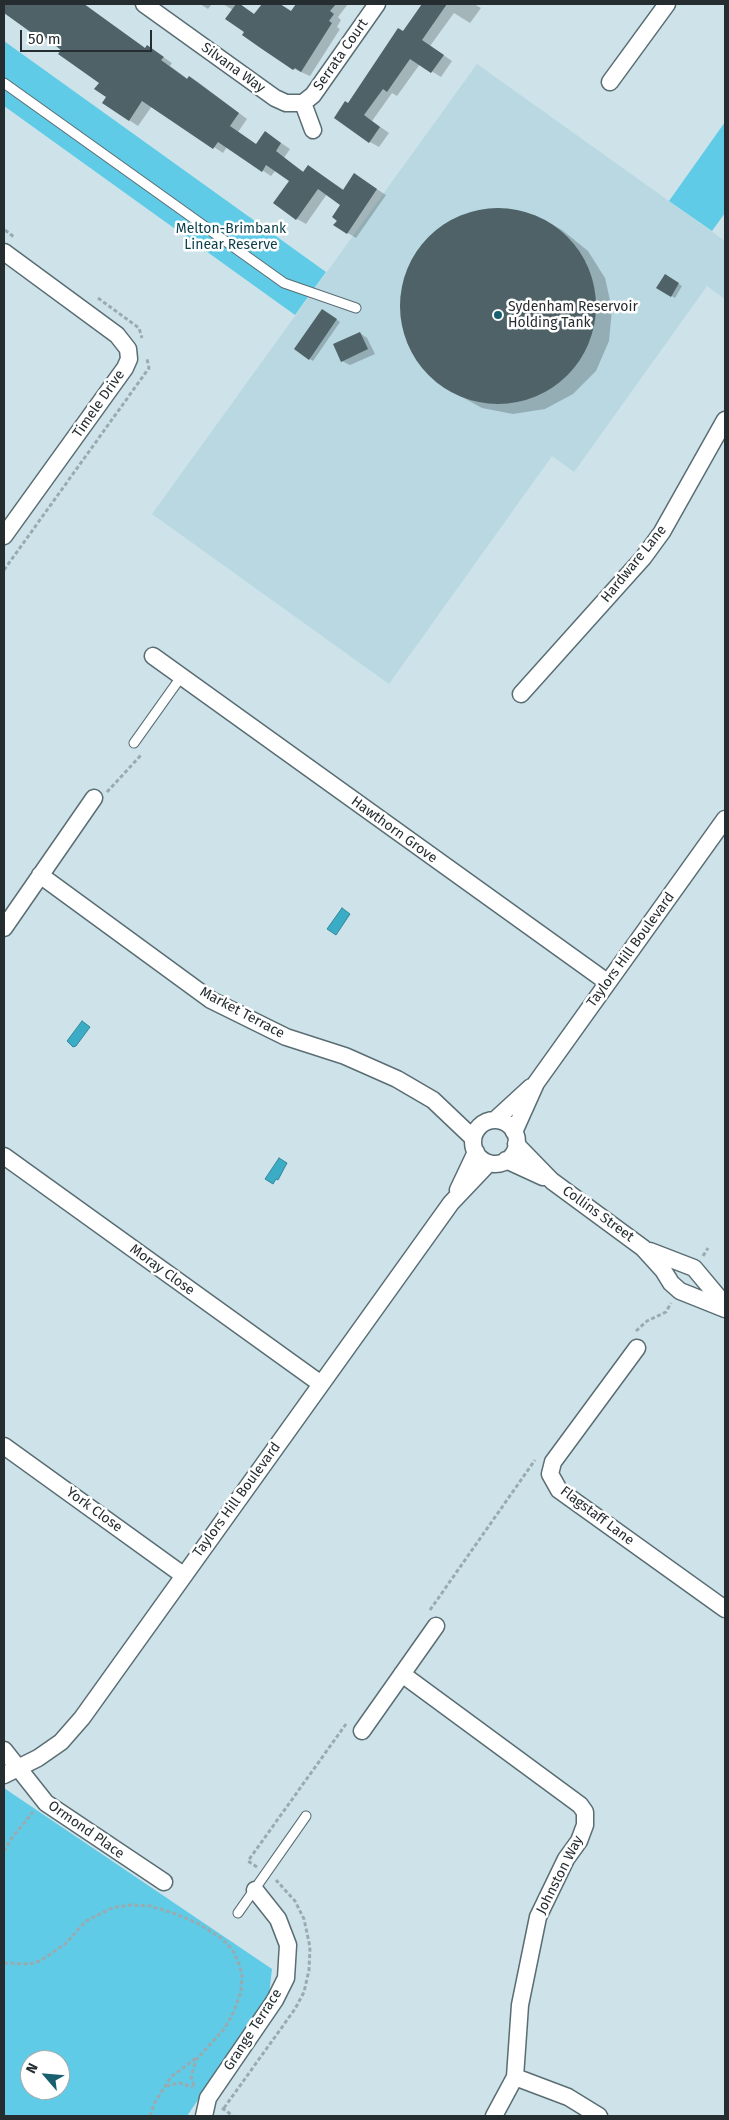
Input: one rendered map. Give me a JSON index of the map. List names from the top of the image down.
{
  "streets": {
    "street": [
      "Serrata Court",
      "Silvana Way",
      "Timele Drive",
      "Hardware Lane",
      "Hawthorn Grove",
      "Taylors Hill Boulevard",
      "Market Terrace",
      "Collins Street",
      "Moray Close",
      "York Close",
      "Flagstaff Lane",
      "Ormond Place",
      "Johnston Way",
      "Grange Terrace"
    ]
  },
  "crossings": [
    ["Serrata Court", "Silvana Way"],
    ["Hawthorn Grove", "Taylors Hill Boulevard"],
    ["Taylors Hill Boulevard", "Market Terrace"],
    ["Taylors Hill Boulevard", "Collins Street"],
    ["Taylors Hill Boulevard", "Moray Close"],
    ["Taylors Hill Boulevard", "York Close"],
    ["Taylors Hill Boulevard", "Ormond Place"],
    ["Market Terrace", "Collins Street"]
  ],
  "parks": ["Melton-Brimbank Linear Reserve"],
  "places": ["Sydenham Reservoir Holding Tank"],
  "scale_bar": "50 m",
  "north": "top left"
}
